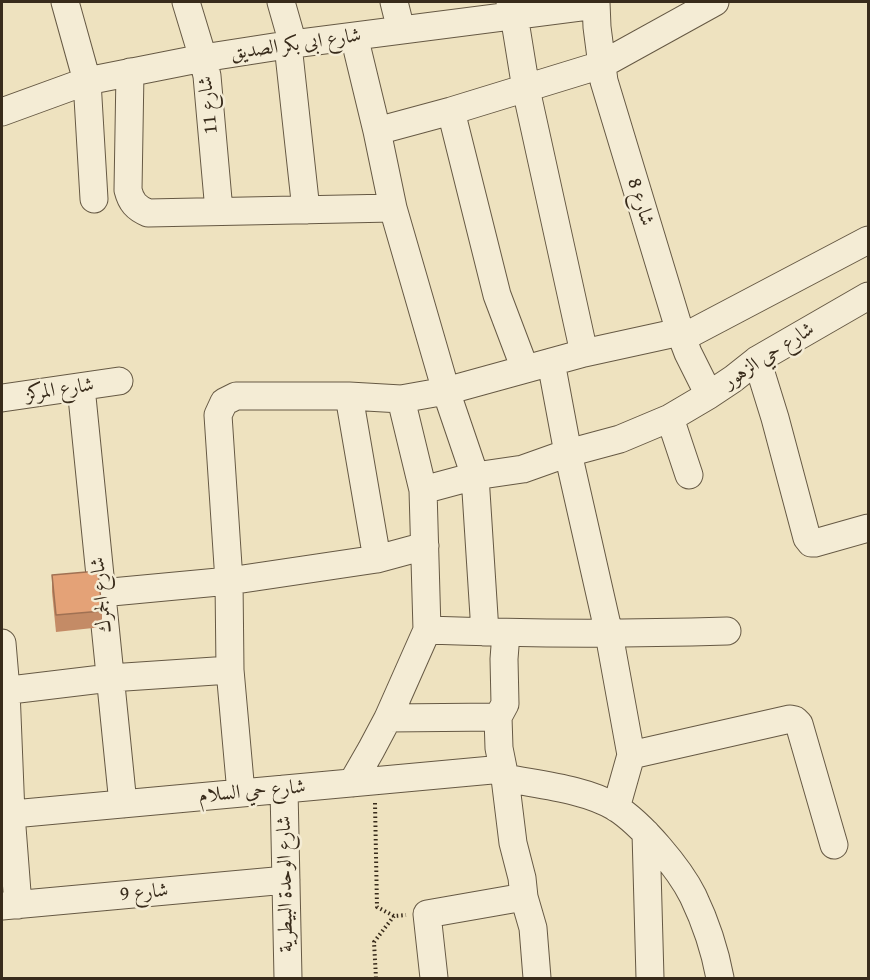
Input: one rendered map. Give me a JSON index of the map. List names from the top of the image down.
{
  "streets": {
    "street": [
      "شارع ابى بكر الصديق",
      "شارع 11",
      "شارع 8",
      "شارع حي الزهور",
      "شارع المركز",
      "شارع الجمرك",
      "شارع حي السلام",
      "شارع الوحدة البيطرية",
      "شارع 9"
    ]
  },
  "crossings": [
    ["شارع ابى بكر الصديق", "شارع 11"],
    ["شارع ابى بكر الصديق", "شارع 8"],
    ["شارع 8", "شارع حي الزهور"],
    ["شارع المركز", "شارع الجمرك"],
    ["شارع الجمرك", "شارع حي السلام"],
    ["شارع حي السلام", "شارع الوحدة البيطرية"],
    ["شارع الوحدة البيطرية", "شارع 9"]
  ]
}
